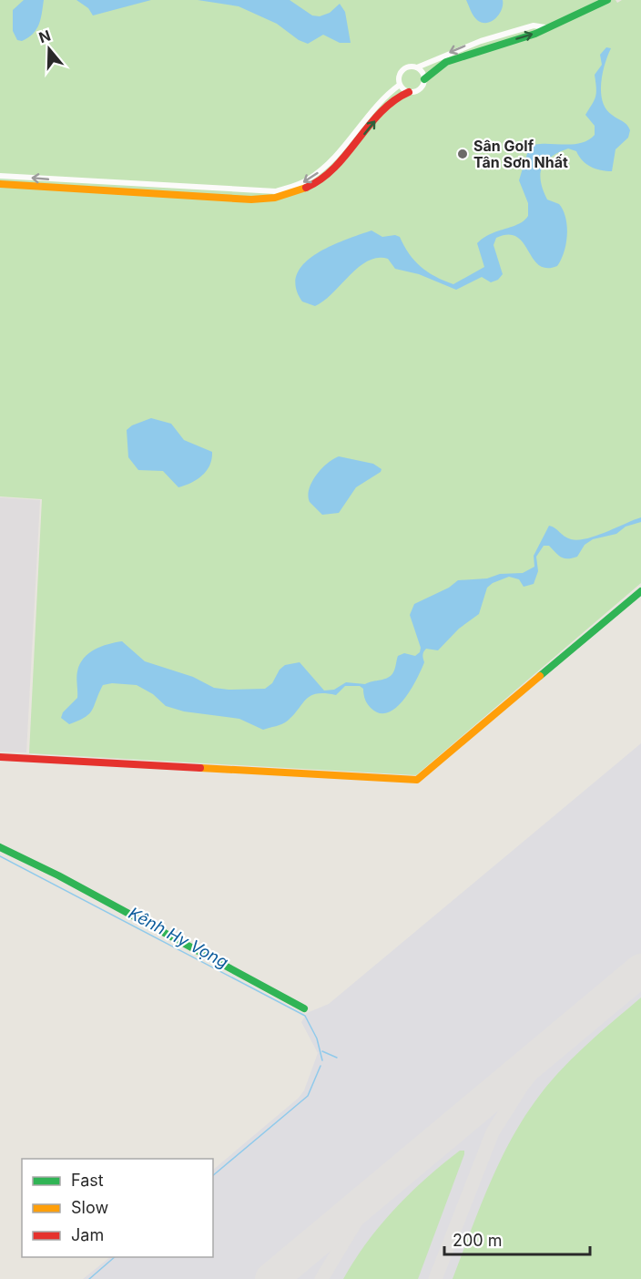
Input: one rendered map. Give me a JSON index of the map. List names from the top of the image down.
{
  "water": ["Kênh Hy Vọng"],
  "places": ["Sân Golf Tân Sơn Nhất"],
  "legend": ["Fast", "Slow", "Jam"],
  "scale_bar": "200 m",
  "north": "top"
}
